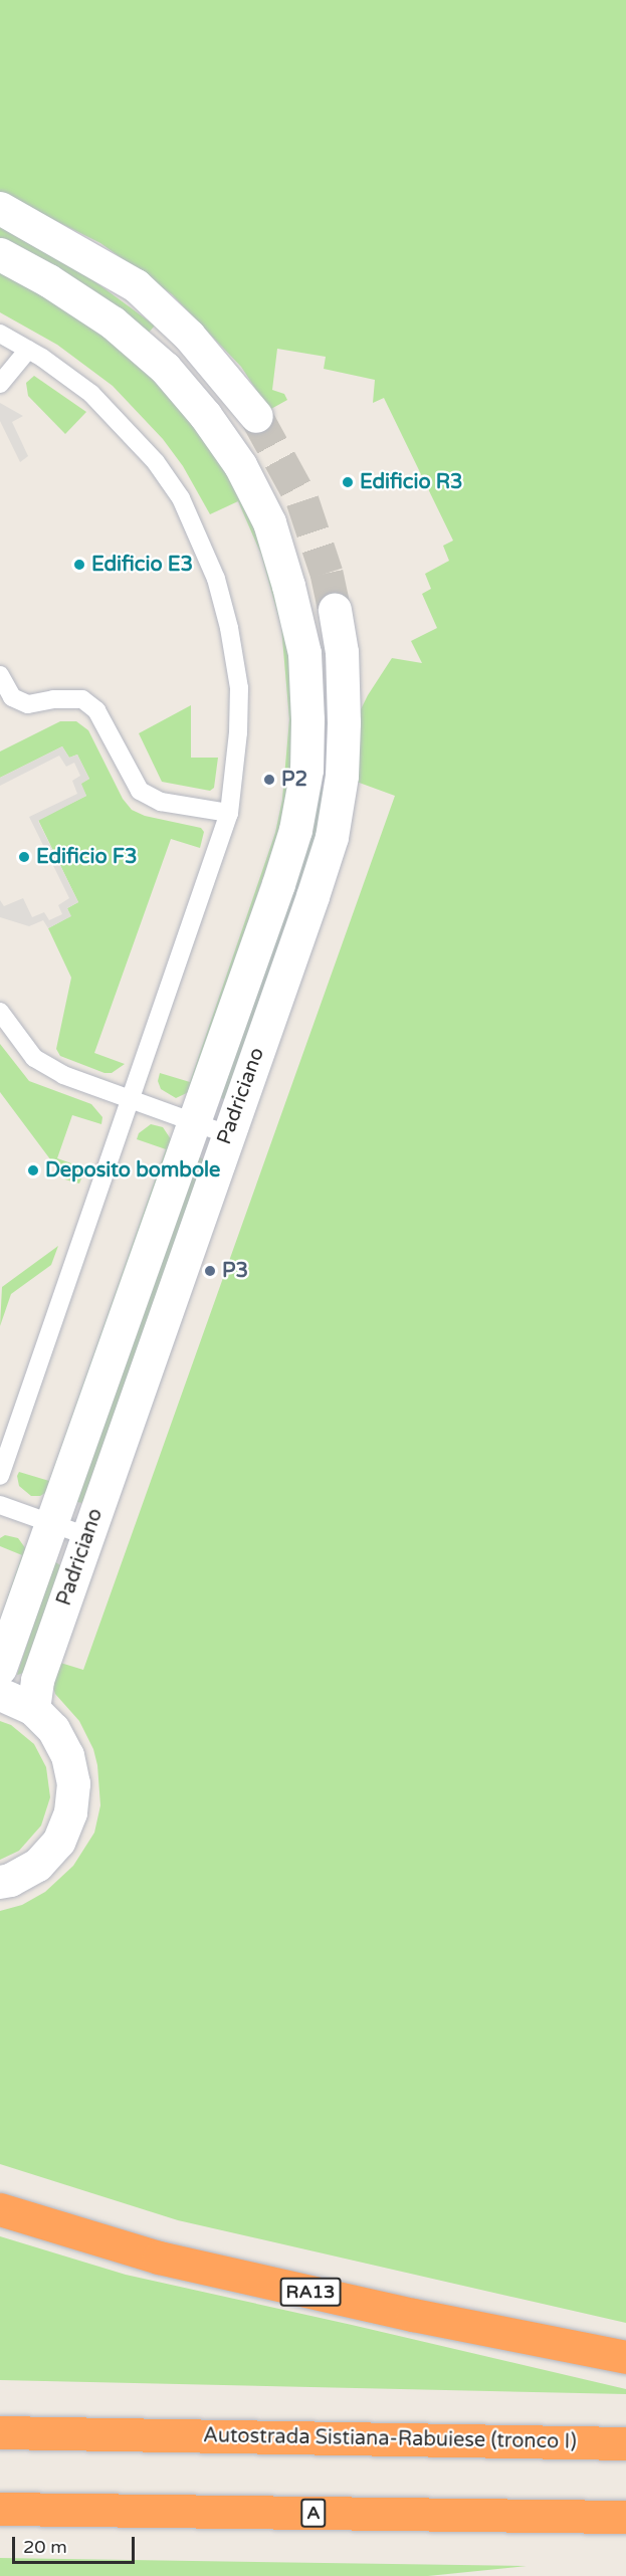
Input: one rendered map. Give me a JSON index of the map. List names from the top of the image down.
{
  "streets": {
    "highway": ["RA13", "Autostrada Sistiana-Rabuiese (tronco I)", "A"],
    "street": ["Padriciano"]
  },
  "places": [
    "Edificio R3",
    "Edificio E3",
    "P2",
    "Edificio F3",
    "Deposito bombole",
    "P3"
  ],
  "scale_bar": "20 m"
}
